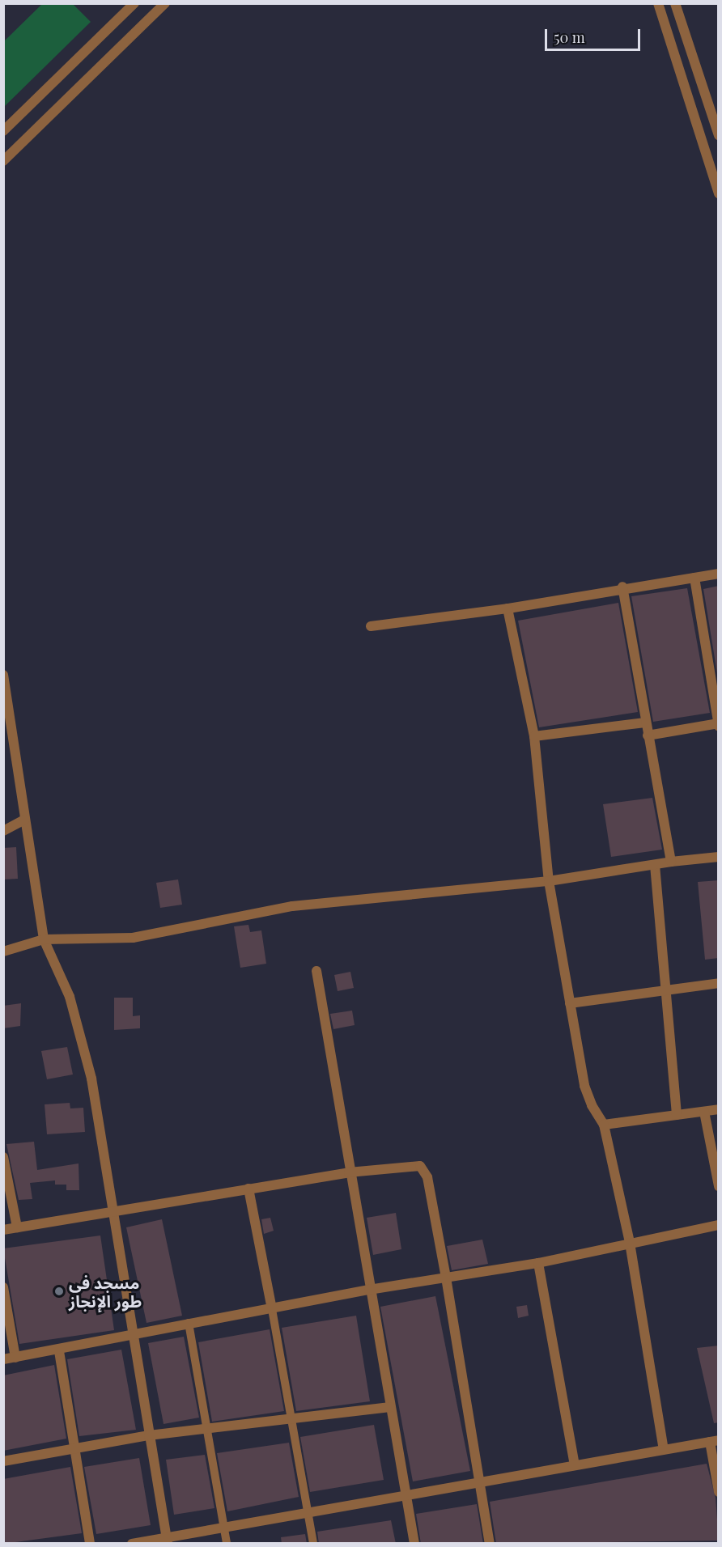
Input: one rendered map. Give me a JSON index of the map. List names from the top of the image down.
{
  "places": ["مسجد في طور الإنجاز"],
  "scale_bar": "50 m"
}
